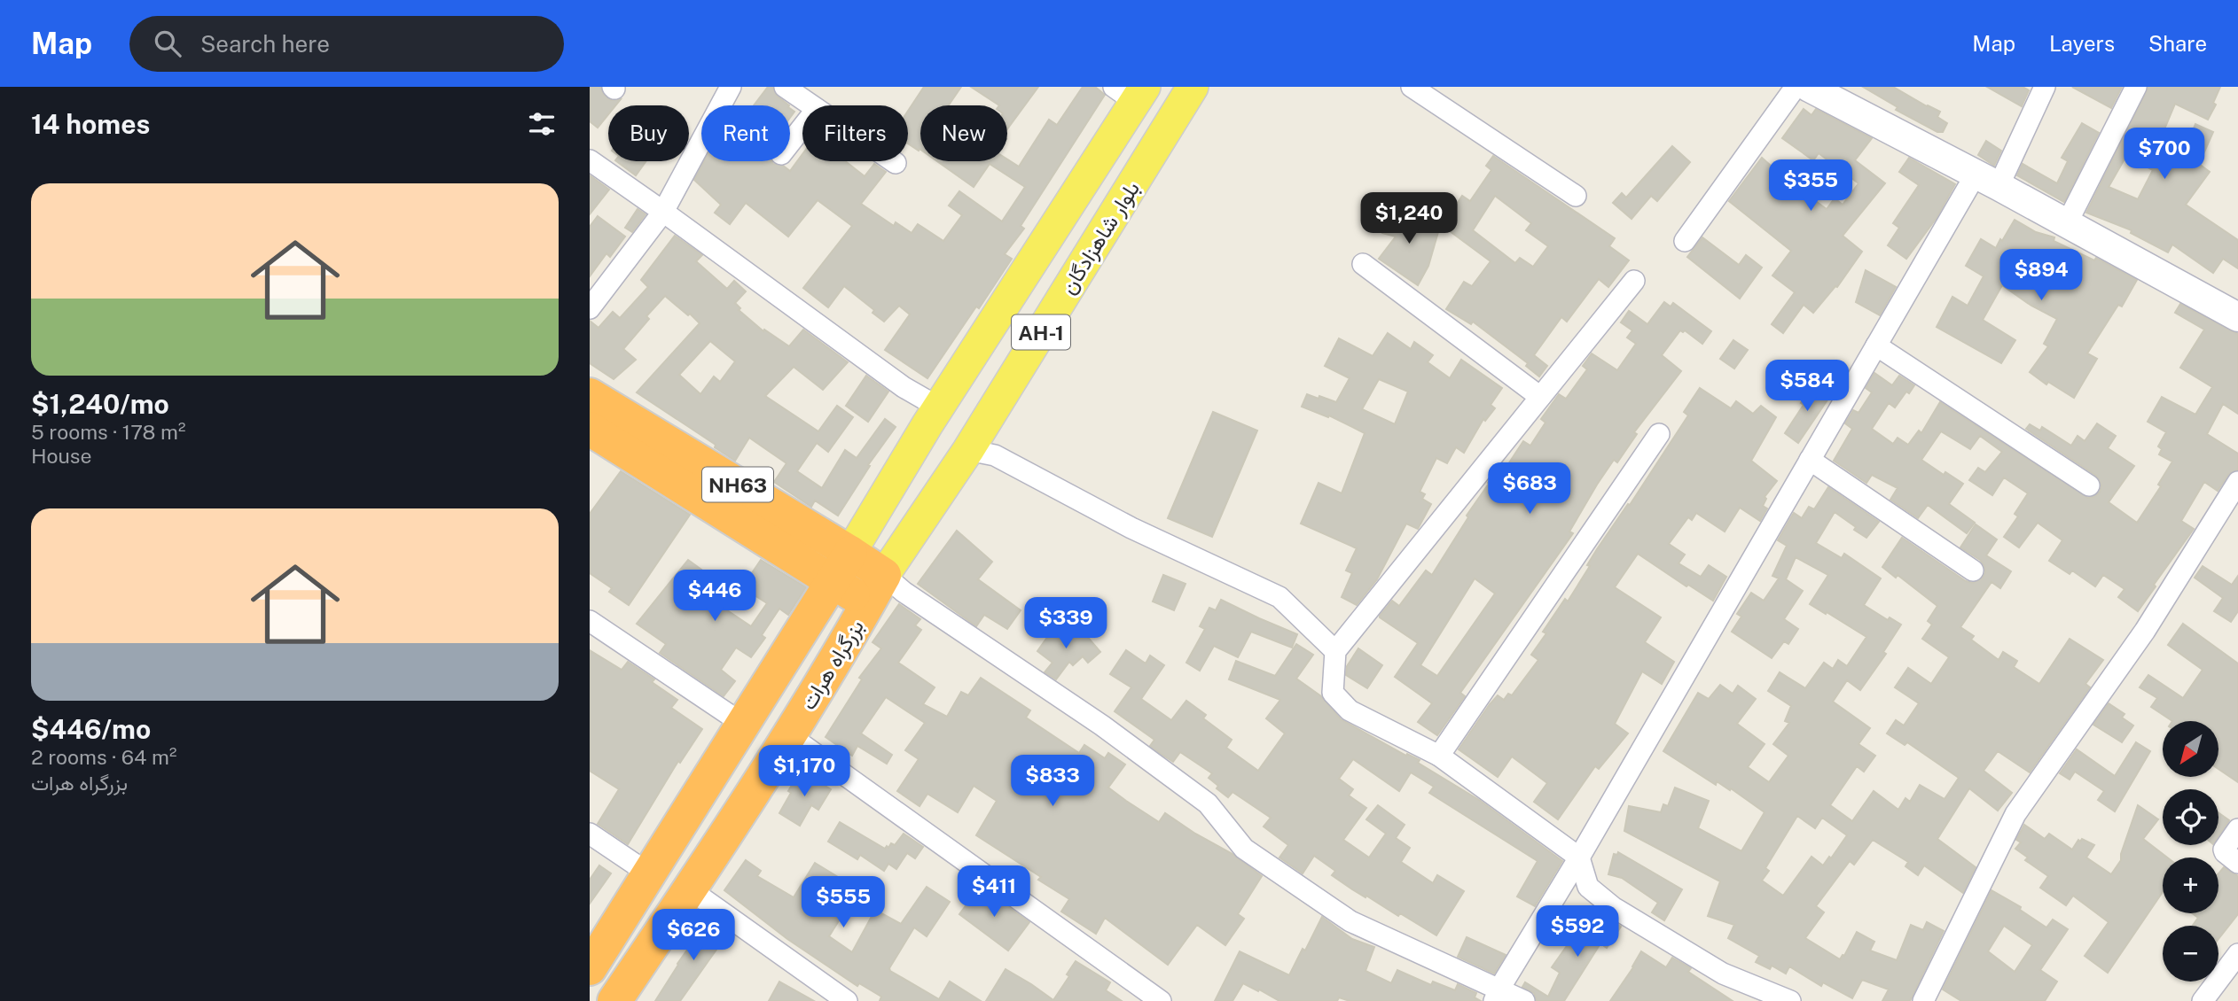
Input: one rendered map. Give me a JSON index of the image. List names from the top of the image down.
{
  "streets": {
    "highway": ["NH63", "بزرگراه هرات"],
    "main road": ["بلوار شاهزادگان", "AH-1"]
  },
  "crossings": [
    ["بلوار شاهزادگان", "NH63"],
    ["بلوار شاهزادگان", "بزرگراه هرات"],
    ["NH63", "بزرگراه هرات"]
  ],
  "north": "bottom left",
  "page": {
    "header": "Map",
    "search": "Search here",
    "nav": ["Map", "Layers", "Share"],
    "heading": "14 homes",
    "chip": [
      "Buy",
      "Rent",
      "Filters",
      "New"
    ],
    "price": [
      "$700",
      "$355",
      "$1,240",
      "$894",
      "$584",
      "$683",
      "$446",
      "$339",
      "$1,170",
      "$833",
      "$411",
      "$555",
      "$592",
      "$626"
    ],
    "list": [
      {
        "name": "$1,240/mo",
        "note": "5 rooms · 178 m² · House"
      },
      {
        "name": "$446/mo",
        "note": "2 rooms · 64 m² · بزرگراه هرات"
      }
    ],
    "map_buttons": ["+", "−"]
  }
}
